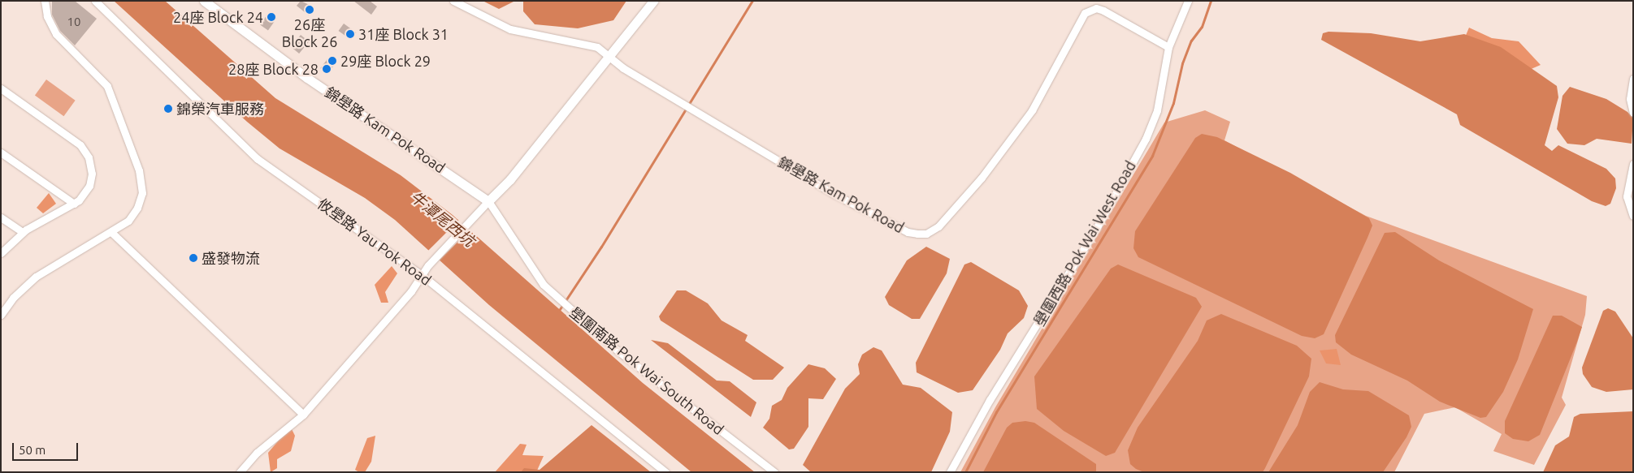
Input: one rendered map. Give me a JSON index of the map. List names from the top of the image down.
{
  "streets": {
    "street": [
      "錦壆路 Kam Pok Road",
      "攸壆路 Yau Pok Road",
      "壆圍西路 Pok Wai West Road",
      "壆圍南路 Pok Wai South Road"
    ]
  },
  "crossings": [
    ["錦壆路 Kam Pok Road", "壆圍西路 Pok Wai West Road"],
    ["錦壆路 Kam Pok Road", "壆圍南路 Pok Wai South Road"]
  ],
  "water": ["牛潭尾西坑"],
  "places": [
    "26座 Block 26",
    "24座 Block 24",
    "31座 Block 31",
    "29座 Block 29",
    "28座 Block 28",
    "錦榮汽車服務",
    "盛發物流"
  ],
  "house_numbers": ["10"],
  "scale_bar": "50 m"
}
